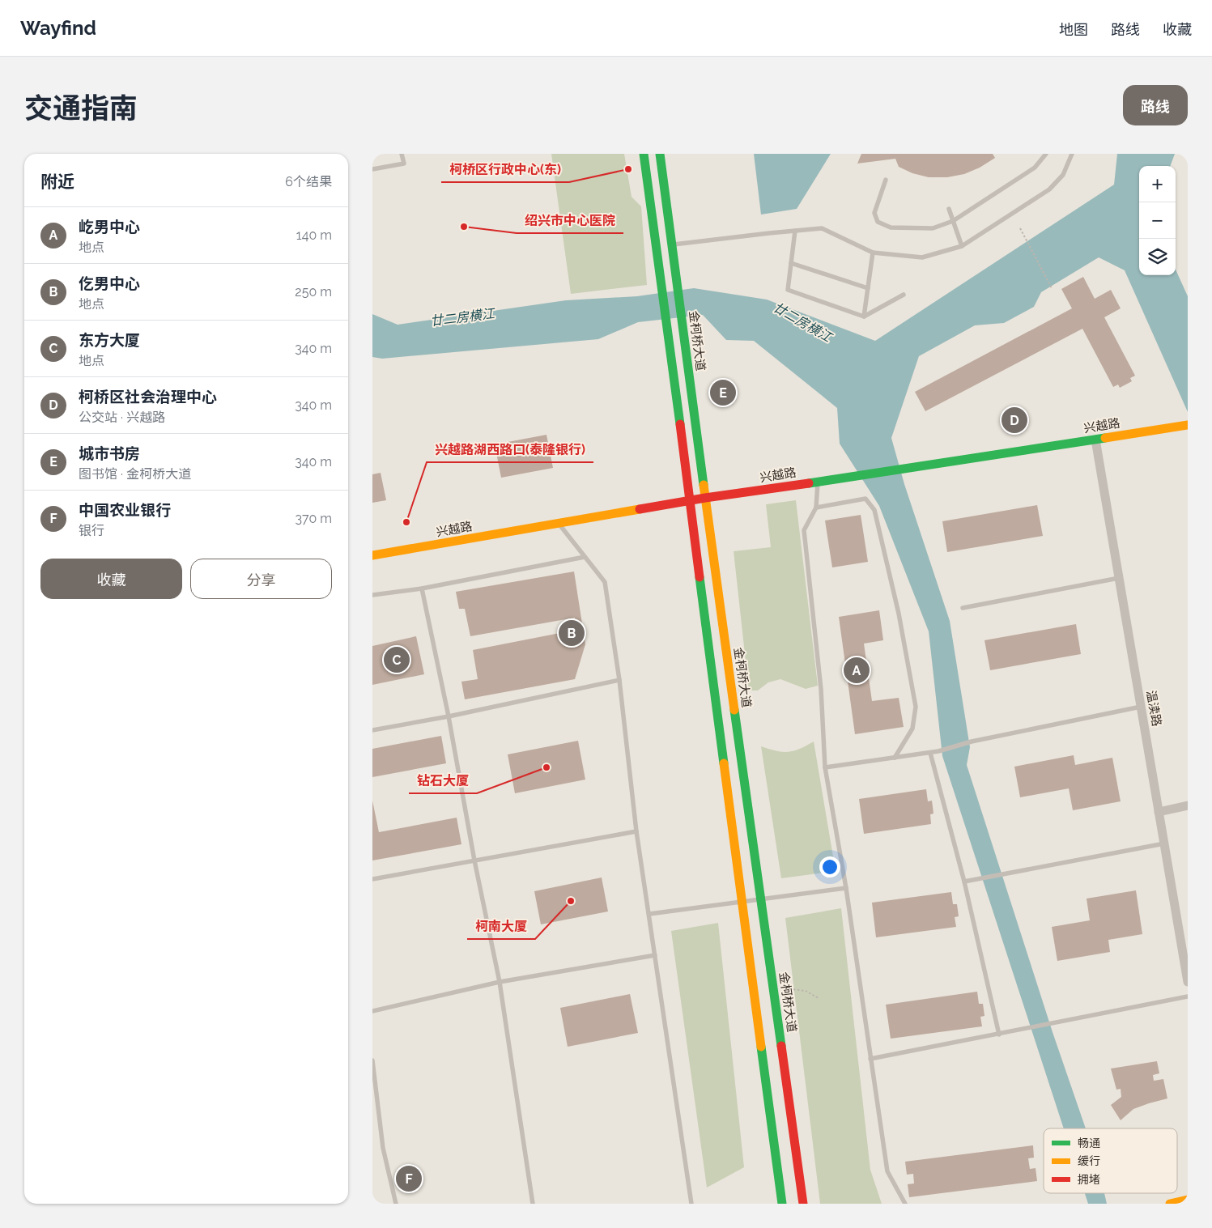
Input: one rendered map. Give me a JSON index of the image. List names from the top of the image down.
{
  "streets": {
    "main road": ["金柯桥大道", "兴越路"],
    "street": ["温渎路"]
  },
  "crossings": [
    ["金柯桥大道", "兴越路"],
    ["兴越路", "温渎路"]
  ],
  "water": ["廿二房横江"],
  "places": [
    "柯桥区行政中心(东)",
    "绍兴市中心医院",
    "兴越路湖西路口(泰隆银行)",
    "钻石大厦",
    "柯南大厦"
  ],
  "legend": ["畅通", "缓行", "拥堵"],
  "page": {
    "header": "Wayfind",
    "nav": ["地图", "路线", "收藏"],
    "title": "交通指南",
    "buttons": [
      "路线",
      ["收藏", "分享"]
    ],
    "heading": ["附近", "6个结果"],
    "map_buttons": ["+", "−"],
    "list": [
      {
        "mark": "A",
        "name": "屹男中心",
        "note": "地点",
        "value": "140 m"
      },
      {
        "mark": "B",
        "name": "仡男中心",
        "note": "地点",
        "value": "250 m"
      },
      {
        "mark": "C",
        "name": "东方大厦",
        "note": "地点",
        "value": "340 m"
      },
      {
        "mark": "D",
        "name": "柯桥区社会治理中心",
        "note": "公交站 · 兴越路",
        "value": "340 m"
      },
      {
        "mark": "E",
        "name": "城市书房",
        "note": "图书馆 · 金柯桥大道",
        "value": "340 m"
      },
      {
        "mark": "F",
        "name": "中国农业银行",
        "note": "银行",
        "value": "370 m"
      }
    ],
    "pins": [
      "E",
      "D",
      "B",
      "C",
      "A",
      "F"
    ]
  }
}
